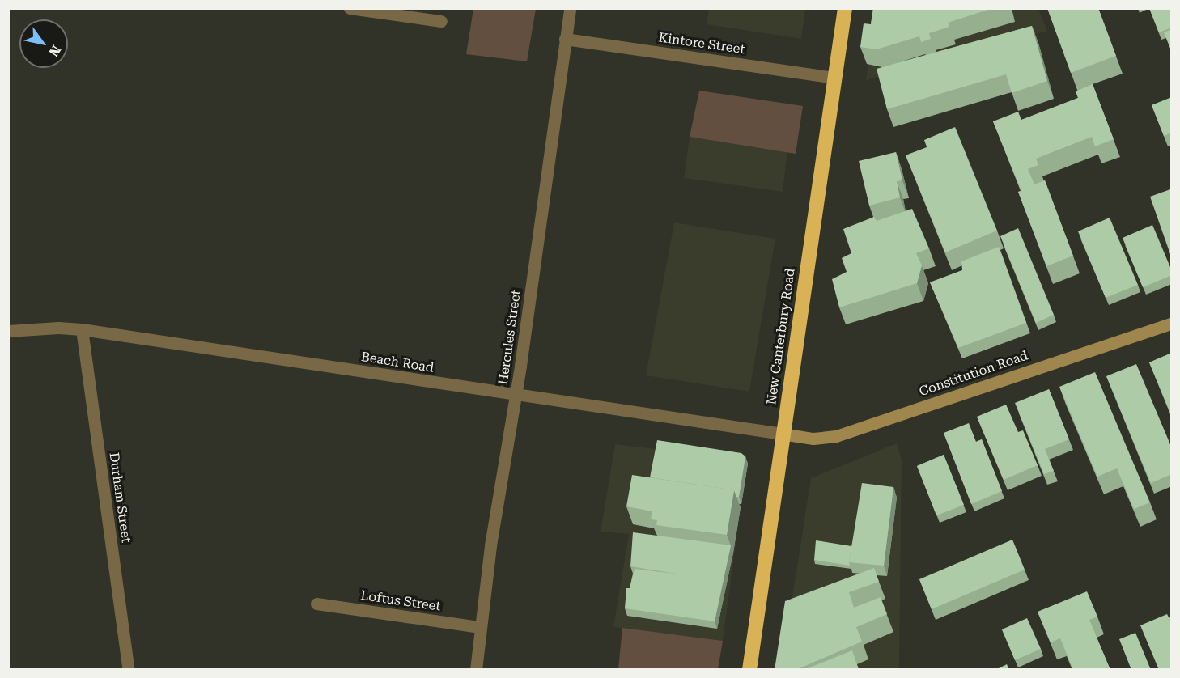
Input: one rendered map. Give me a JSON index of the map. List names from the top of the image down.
{
  "streets": {
    "highway": ["New Canterbury Road"],
    "street": [
      "Kintore Street",
      "Hercules Street",
      "Beach Road",
      "Constitution Road",
      "Durham Street",
      "Loftus Street"
    ]
  },
  "crossings": [
    ["Kintore Street", "New Canterbury Road"],
    ["Kintore Street", "Hercules Street"],
    ["New Canterbury Road", "Beach Road"],
    ["New Canterbury Road", "Constitution Road"],
    ["Hercules Street", "Beach Road"],
    ["Hercules Street", "Loftus Street"],
    ["Beach Road", "Constitution Road"],
    ["Beach Road", "Durham Street"]
  ],
  "north": "bottom right"
}
